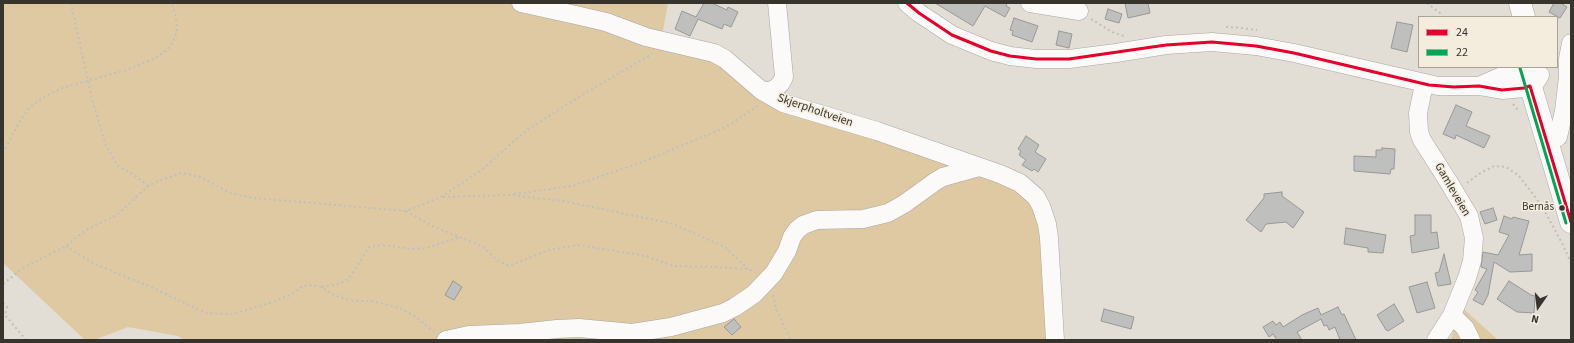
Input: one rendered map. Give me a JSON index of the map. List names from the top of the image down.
{
  "streets": {
    "street": ["Skjerpholtveien", "Gamleveien"]
  },
  "places": ["Bernås"],
  "lines": ["transit line 24", "transit line 22"],
  "legend": ["24", "22"],
  "north": "bottom"
}
